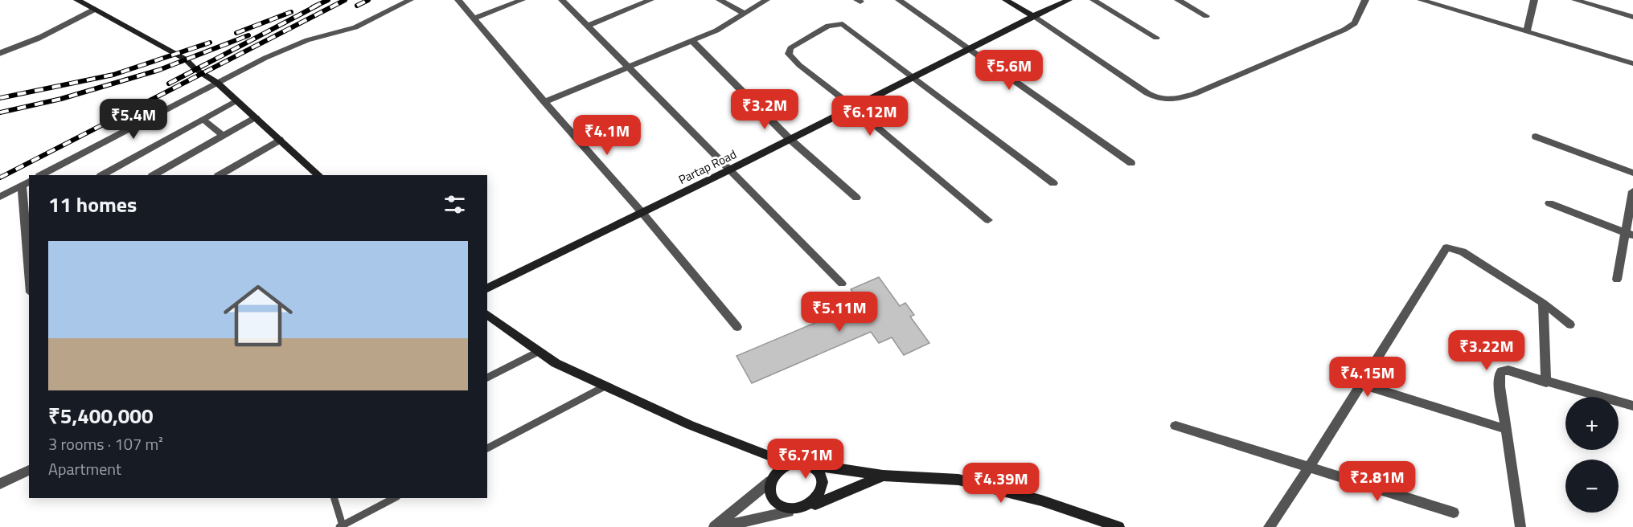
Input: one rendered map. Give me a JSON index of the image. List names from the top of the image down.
{
  "streets": {
    "street": ["Partap Road"]
  },
  "page": {
    "price": [
      "₹5.6M",
      "₹3.2M",
      "₹6.12M",
      "₹5.4M",
      "₹4.1M",
      "₹5.11M",
      "₹3.22M",
      "₹4.15M",
      "₹6.71M",
      "₹2.81M",
      "₹4.39M"
    ],
    "heading": "11 homes",
    "list": [
      {
        "name": "₹5,400,000",
        "note": "3 rooms · 107 m² · Apartment"
      }
    ],
    "map_buttons": ["+", "−"]
  }
}
